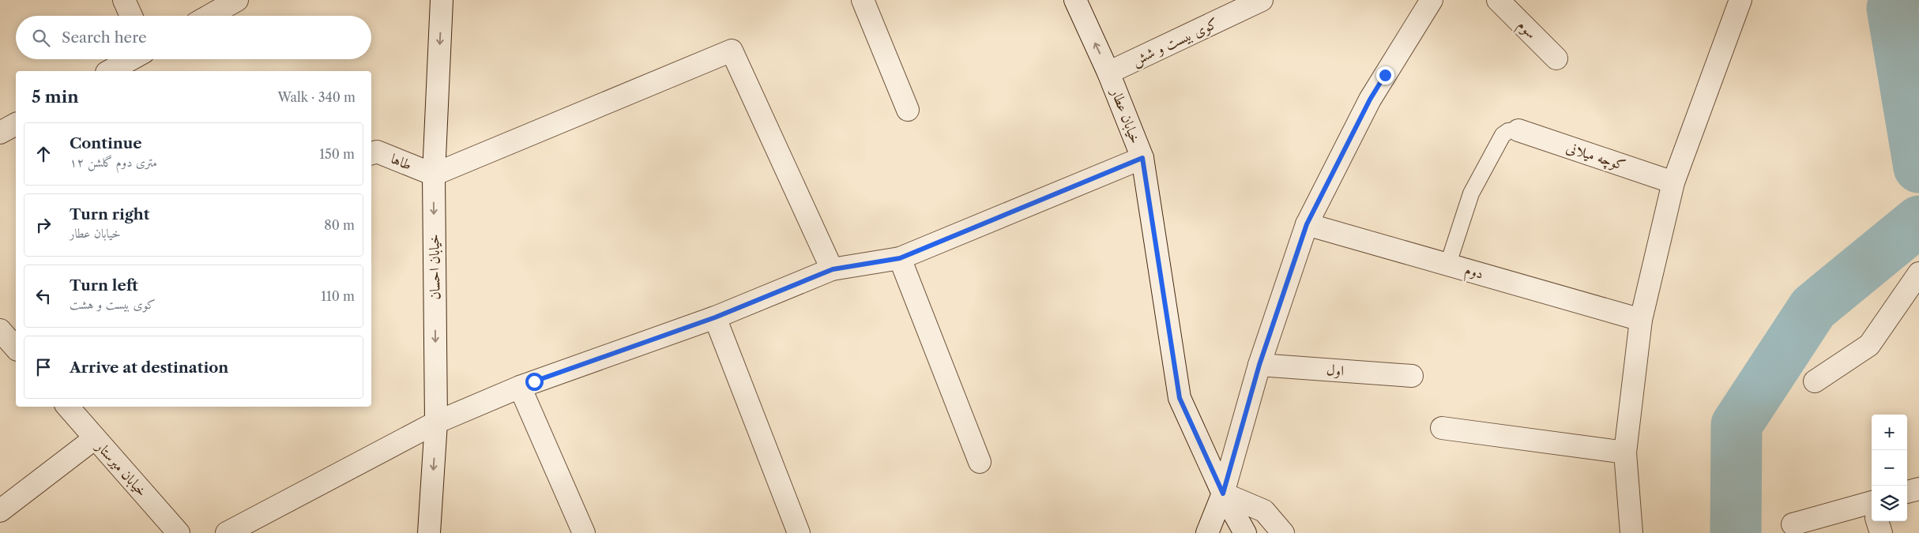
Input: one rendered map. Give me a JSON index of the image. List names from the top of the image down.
{
  "streets": {
    "street": [
      "سوم",
      "کوی بیست و شش",
      "خیابان عطار",
      "کوچه میلانی",
      "طاها",
      "خیابان احسان",
      "دوم",
      "اول",
      "خیابان میرستار"
    ]
  },
  "crossings": [
    ["کوی بیست و شش", "خیابان عطار"],
    ["طاها", "خیابان احسان"]
  ],
  "one_way": ["خیابان احسان"],
  "page": {
    "search": "Search here",
    "heading": ["5 min", "Walk · 340 m"],
    "list": [
      ["Continue", "۱۲ متری دوم گلشن", "150 m"],
      ["Turn right", "خیابان عطار", "80 m"],
      ["Turn left", "کوی بیست و هشت", "110 m"],
      "Arrive at destination"
    ],
    "map_buttons": ["+", "−"]
  }
}
